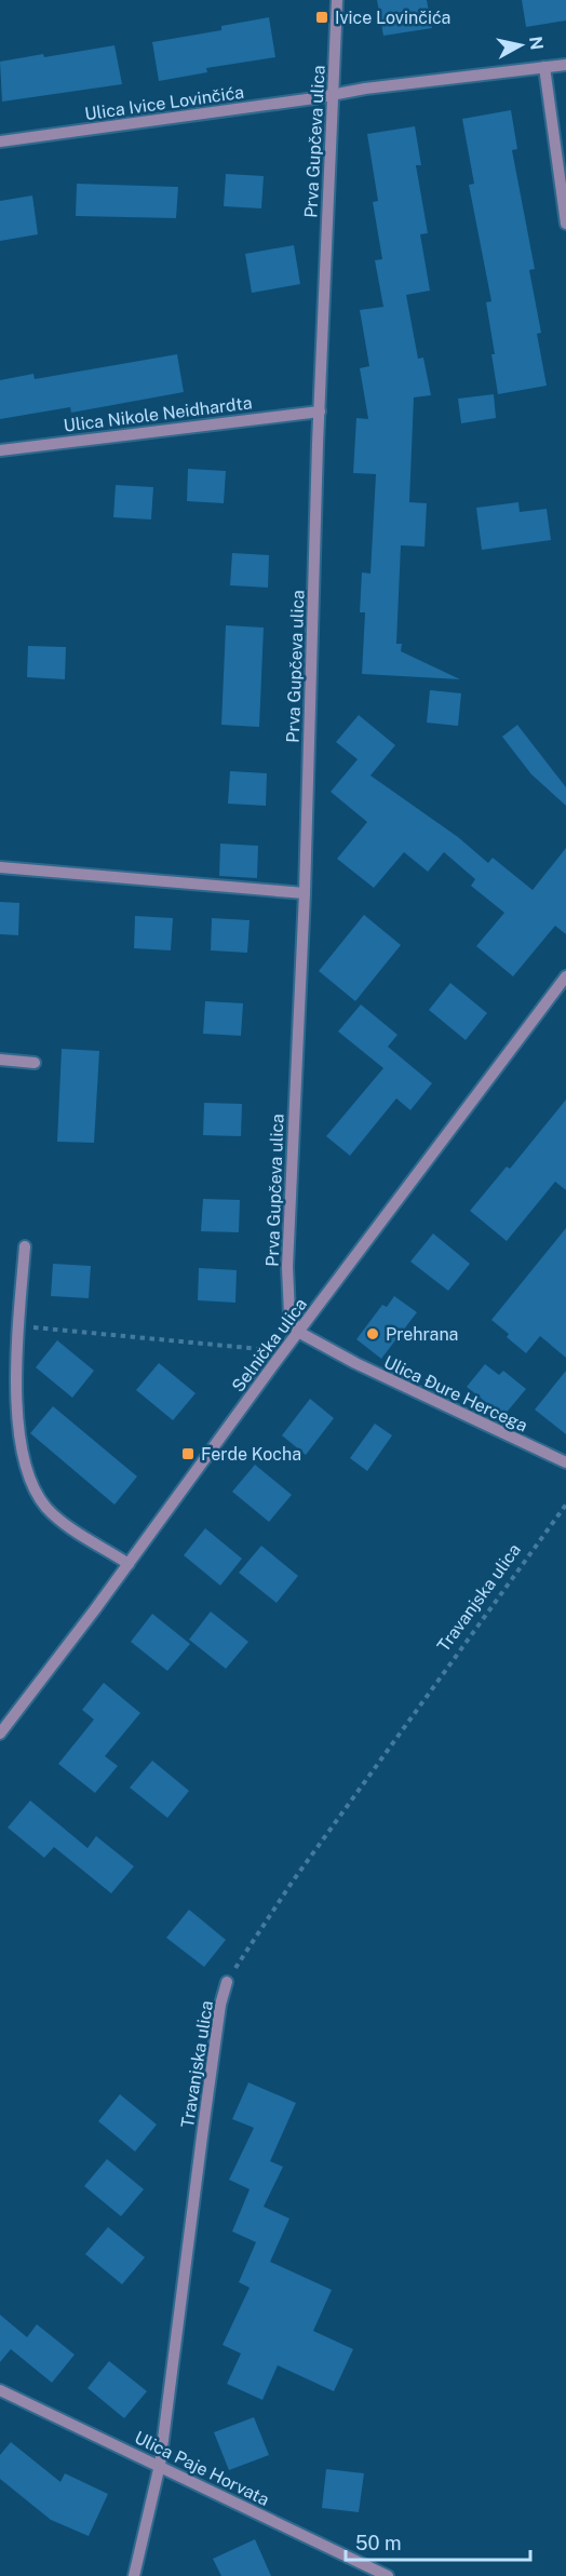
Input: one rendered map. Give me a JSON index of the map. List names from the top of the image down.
{
  "streets": {
    "street": [
      "Ulica Ivice Lovinčića",
      "Prva Gupčeva ulica",
      "Ulica Nikole Neidhardta",
      "Selnička ulica",
      "Ulica Đure Hercega",
      "Travanjska ulica",
      "Ulica Paje Horvata"
    ]
  },
  "crossings": [
    ["Ulica Ivice Lovinčića", "Prva Gupčeva ulica"],
    ["Prva Gupčeva ulica", "Ulica Nikole Neidhardta"],
    ["Prva Gupčeva ulica", "Selnička ulica"],
    ["Prva Gupčeva ulica", "Ulica Đure Hercega"],
    ["Selnička ulica", "Ulica Đure Hercega"],
    ["Travanjska ulica", "Ulica Paje Horvata"]
  ],
  "places": {
    "transit": ["Ivice Lovinčića", "Ferde Kocha"],
    "other": ["Prehrana"]
  },
  "scale_bar": "50 m",
  "north": "right"
}
